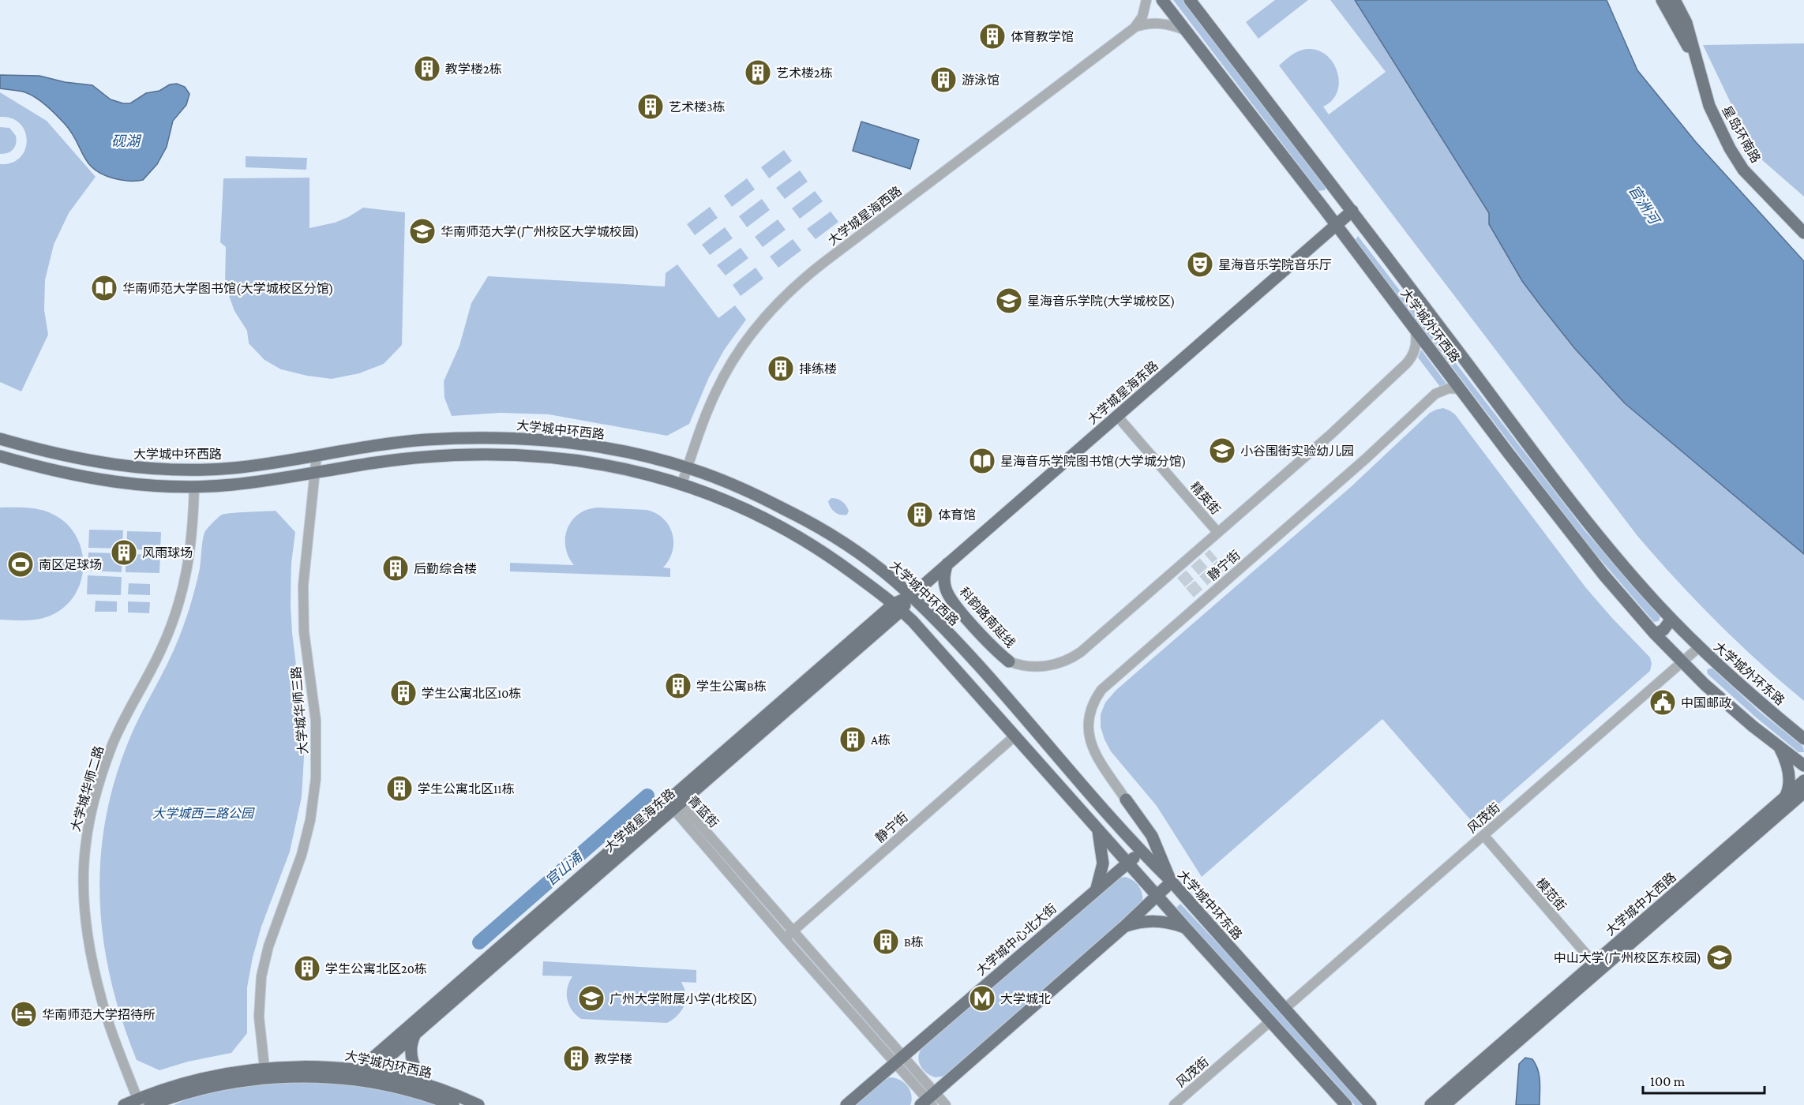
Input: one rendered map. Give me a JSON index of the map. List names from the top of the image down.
{
  "streets": {
    "main road": [
      "星岛环南路",
      "大学城外环西路",
      "大学城星海东路",
      "大学城中环西路",
      "科韵路南延线",
      "大学城外环东路",
      "大学城中大西路",
      "大学城中环东路",
      "大学城中心北大街",
      "大学城内环西路"
    ],
    "street": [
      "大学城星海西路",
      "精英街",
      "静宁街",
      "大学城华师三路",
      "大学城华师二路",
      "青蓝街",
      "风茂街",
      "模范街"
    ]
  },
  "crossings": [
    ["大学城星海西路", "大学城外环西路"],
    ["大学城星海西路", "大学城中环西路"],
    ["大学城外环西路", "大学城星海东路"],
    ["大学城外环西路", "静宁街"],
    ["大学城外环西路", "大学城外环东路"],
    ["大学城外环西路", "风茂街"],
    ["大学城星海东路", "大学城中环西路"],
    ["大学城星海东路", "精英街"],
    ["大学城星海东路", "科韵路南延线"],
    ["大学城星海东路", "青蓝街"],
    ["大学城星海东路", "大学城内环西路"],
    ["大学城中环西路", "大学城华师三路"],
    ["大学城中环西路", "大学城中环东路"],
    ["静宁街", "青蓝街"],
    ["大学城外环东路", "风茂街"],
    ["大学城华师三路", "大学城内环西路"],
    ["大学城华师二路", "大学城内环西路"],
    ["青蓝街", "大学城中心北大街"],
    ["风茂街", "模范街"],
    ["风茂街", "大学城中环东路"],
    ["模范街", "大学城中大西路"],
    ["大学城中环东路", "大学城中心北大街"]
  ],
  "water": ["砚湖", "官洲河", "官山涌"],
  "parks": ["大学城西二路公园"],
  "places": {
    "building": [
      "体育教学馆",
      "教学楼2栋",
      "艺术楼2栋",
      "游泳馆",
      "艺术楼3栋",
      "排练楼",
      "体育馆",
      "风雨球场",
      "后勤综合楼",
      "学生公寓B栋",
      "学生公寓北区10栋",
      "A栋",
      "学生公寓北区11栋",
      "B栋",
      "学生公寓北区20栋",
      "教学楼"
    ],
    "school or university": [
      "华南师范大学(广州校区大学城校园)",
      "星海音乐学院(大学城校区)",
      "小谷围街实验幼儿园",
      "中山大学(广州校区东校园)",
      "广州大学附属小学(北校区)"
    ],
    "theatre": ["星海音乐学院音乐厅"],
    "library": ["华南师范大学图书馆(大学城校区分馆)", "星海音乐学院图书馆(大学城分馆)"],
    "sports": ["南区足球场"],
    "public building": ["中国邮政"],
    "metro station": ["大学城北"],
    "hotel": ["华南师范大学招待所"]
  },
  "scale_bar": "100 m"
}
